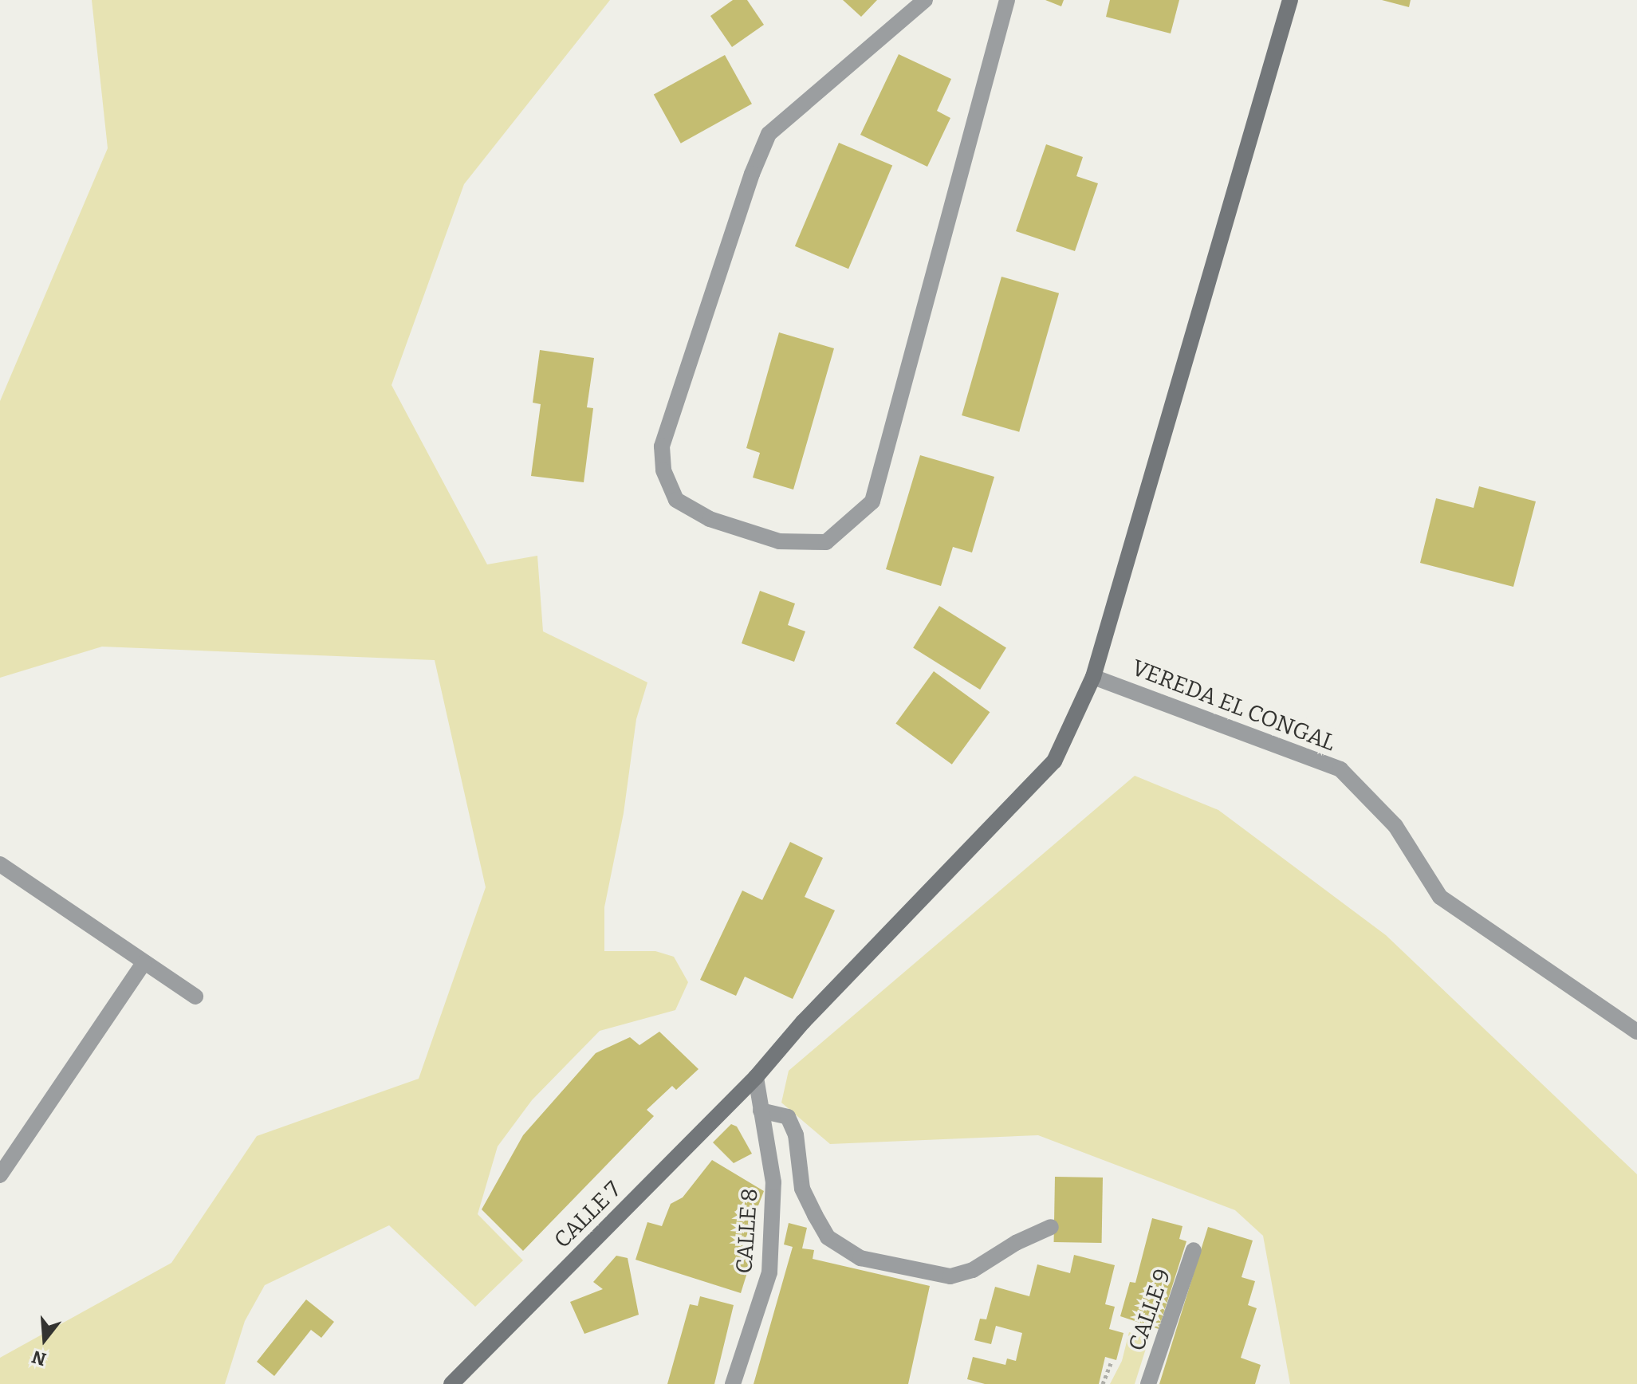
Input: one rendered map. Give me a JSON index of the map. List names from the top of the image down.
{
  "streets": {
    "main road": ["CALLE 7"],
    "street": ["VEREDA EL CONGAL", "CALLE 8", "CALLE 9"]
  },
  "crossings": [
    ["VEREDA EL CONGAL", "CALLE 7"],
    ["CALLE 7", "CALLE 8"]
  ],
  "north": "bottom"
}
